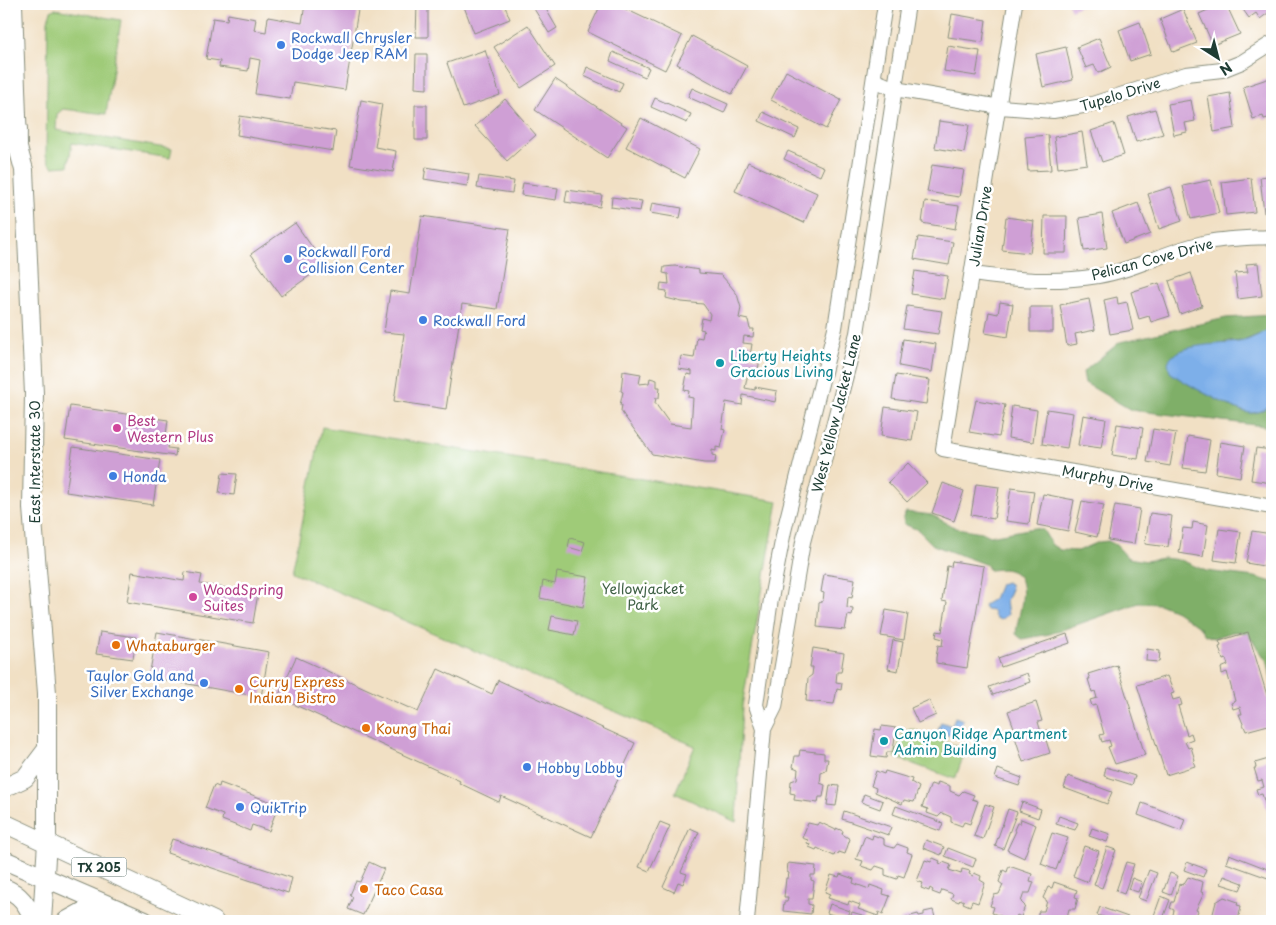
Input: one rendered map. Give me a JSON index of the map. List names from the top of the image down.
{
  "streets": {
    "main road": ["East Interstate 30", "TX 205"],
    "street": [
      "Tupelo Drive",
      "Julian Drive",
      "Pelican Cove Drive",
      "West Yellow Jacket Lane",
      "Murphy Drive"
    ]
  },
  "crossings": [
    ["Tupelo Drive", "Julian Drive"],
    ["Tupelo Drive", "West Yellow Jacket Lane"],
    ["Julian Drive", "Pelican Cove Drive"],
    ["Julian Drive", "Murphy Drive"],
    ["East Interstate 30", "TX 205"]
  ],
  "parks": ["Yellowjacket Park"],
  "places": [
    "Rockwall Chrysler Dodge Jeep RAM",
    "Rockwall Ford Collision Center",
    "Rockwall Ford",
    "Liberty Heights Gracious Living",
    "Best Western Plus",
    "Honda",
    "WoodSpring Suites",
    "Whataburger",
    "Taylor Gold and Silver Exchange",
    "Curry Express Indian Bistro",
    "Koung Thai",
    "Canyon Ridge Apartment Admin Building",
    "Hobby Lobby",
    "QuikTrip",
    "Taco Casa"
  ],
  "north": "bottom right"
}
